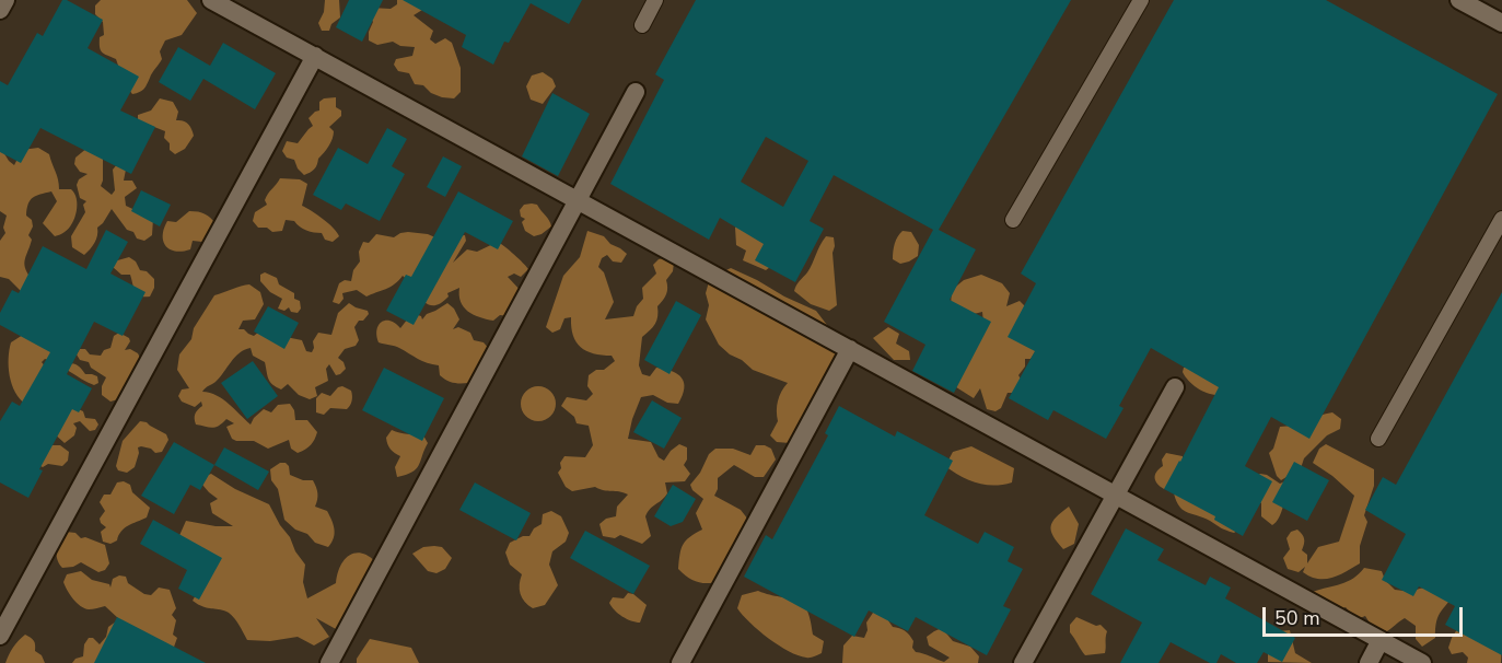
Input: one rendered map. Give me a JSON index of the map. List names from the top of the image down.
{
  "scale_bar": "50 m"
}
